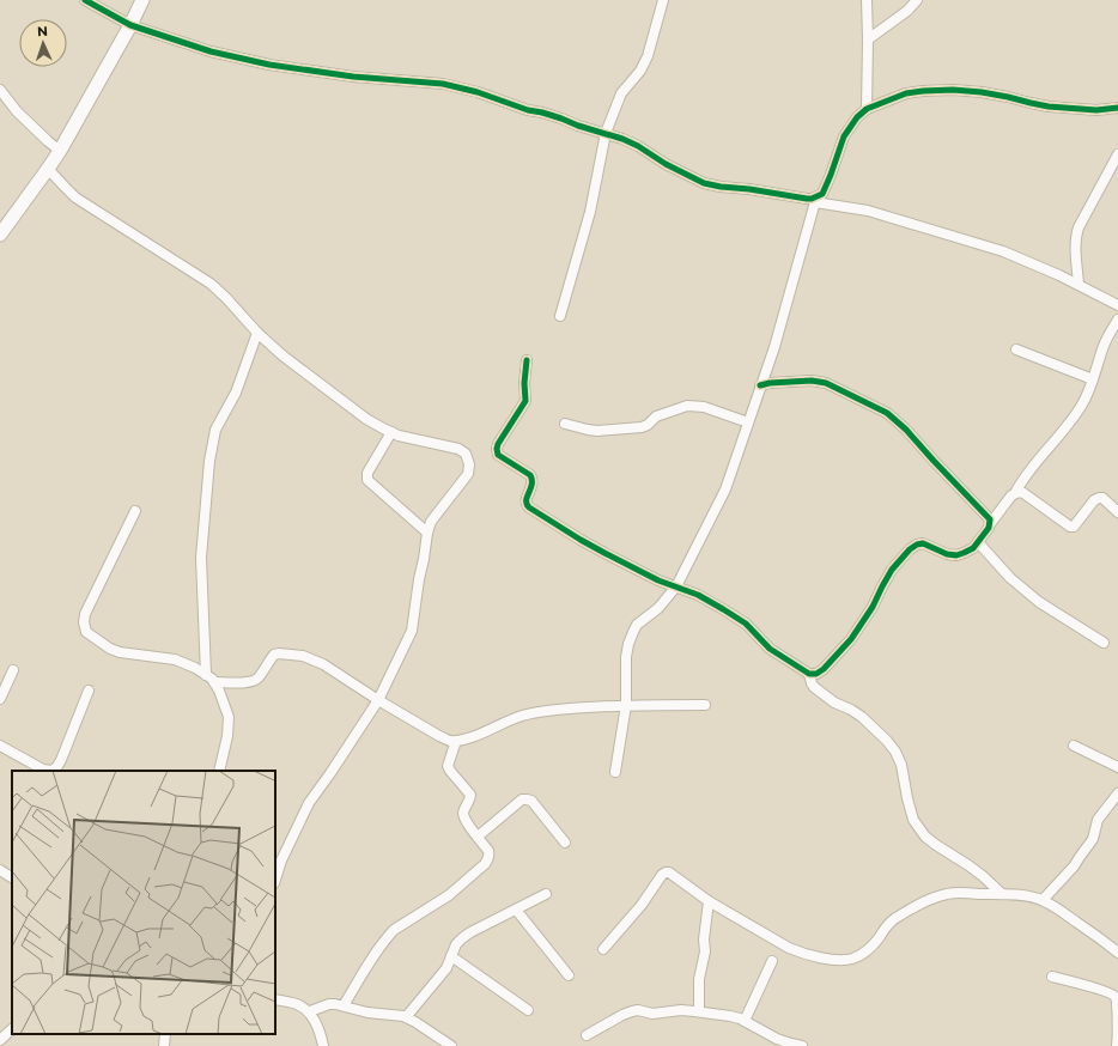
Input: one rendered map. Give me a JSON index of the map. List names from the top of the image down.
{
  "north": "top"
}
